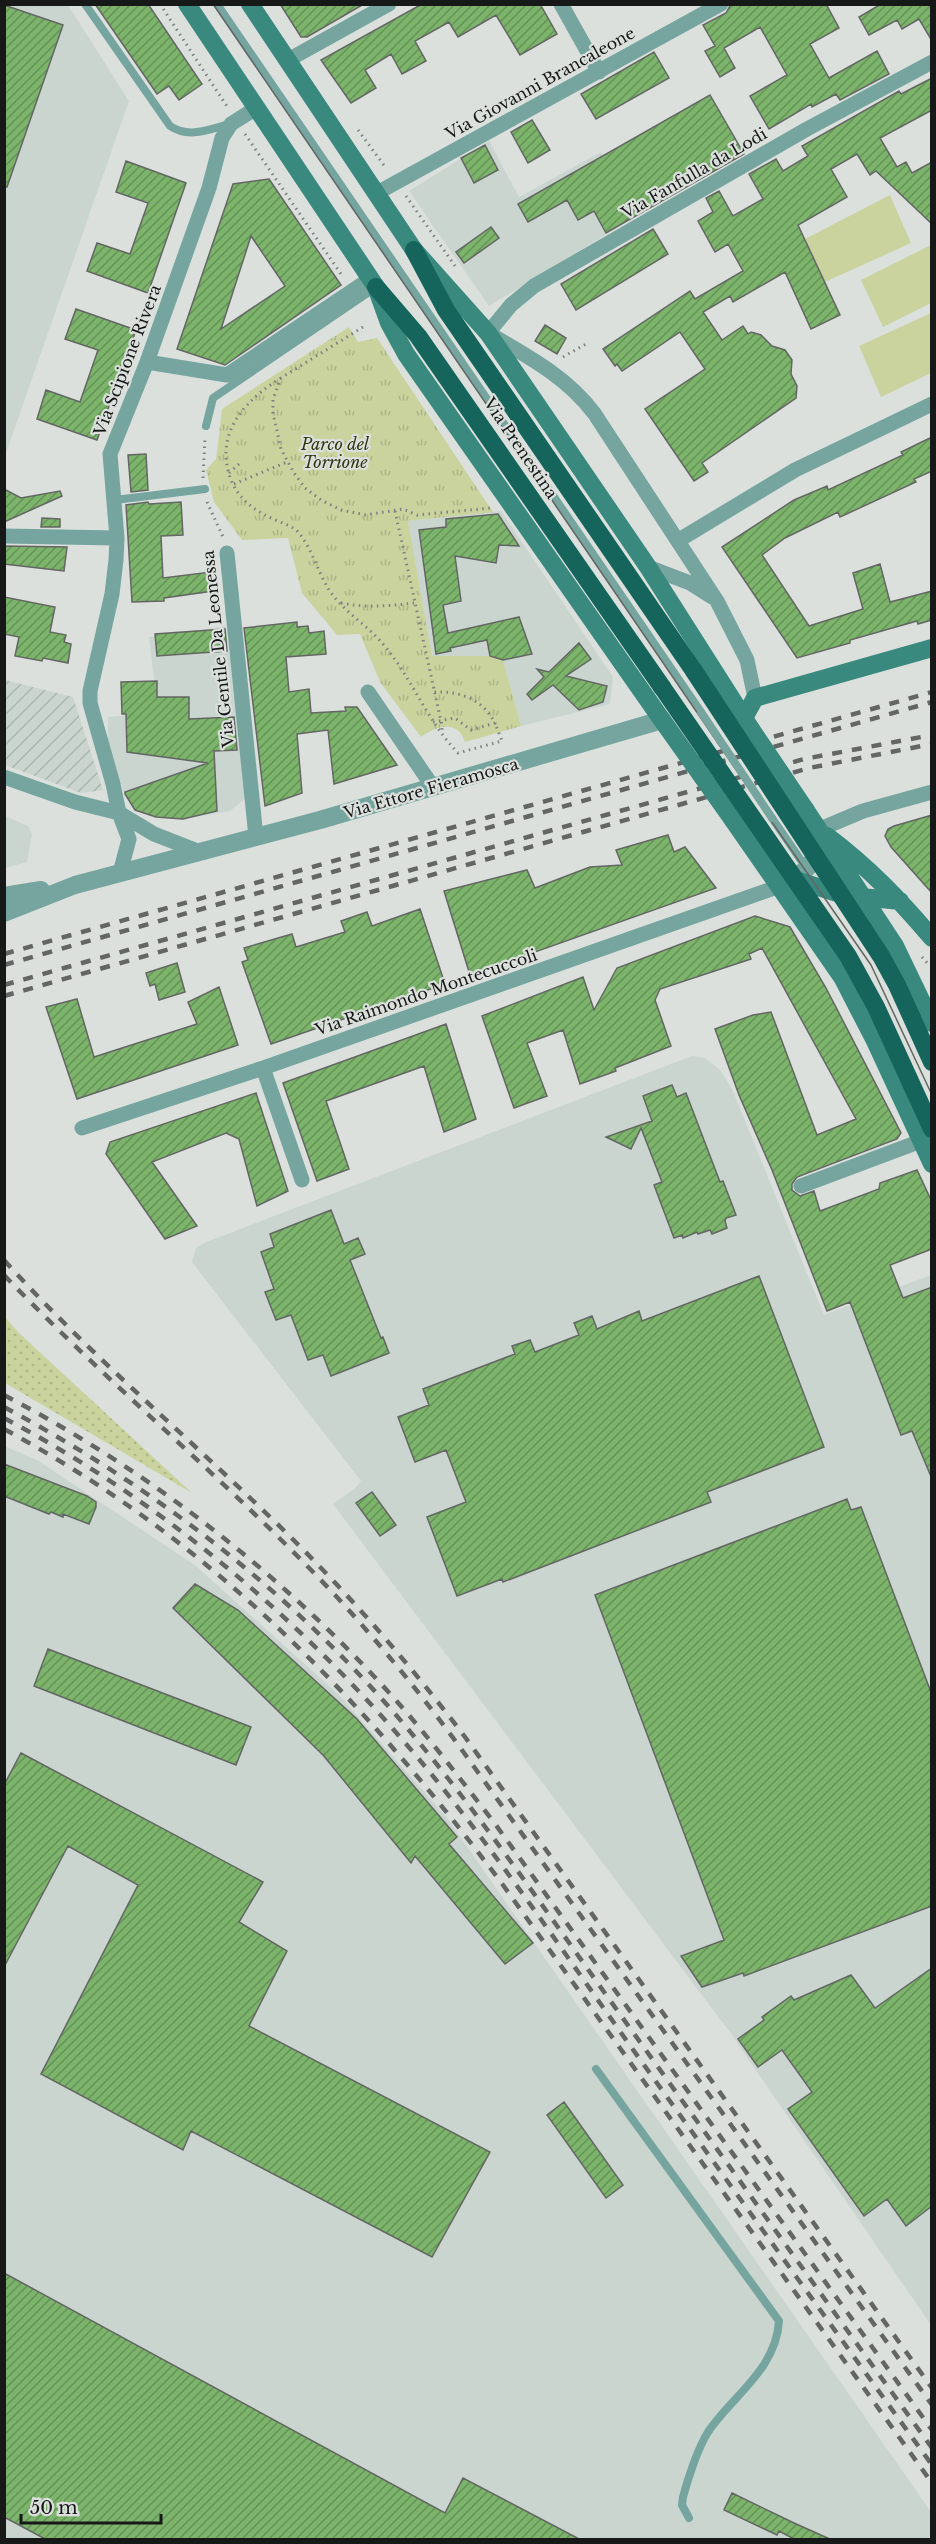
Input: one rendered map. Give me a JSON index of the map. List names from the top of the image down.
{
  "streets": {
    "street": [
      "Via Giovanni Brancaleone",
      "Via Fanfulla da Lodi",
      "Via Scipione Rivera",
      "Via Gentile Da Leonessa",
      "Via Ettore Fieramosca",
      "Via Raimondo Montecuccoli"
    ],
    "lane": ["Via Prenestina"]
  },
  "crossings": [
    ["Via Gentile Da Leonessa", "Via Ettore Fieramosca"]
  ],
  "parks": ["Parco del Torrione"],
  "scale_bar": "50 m"
}
